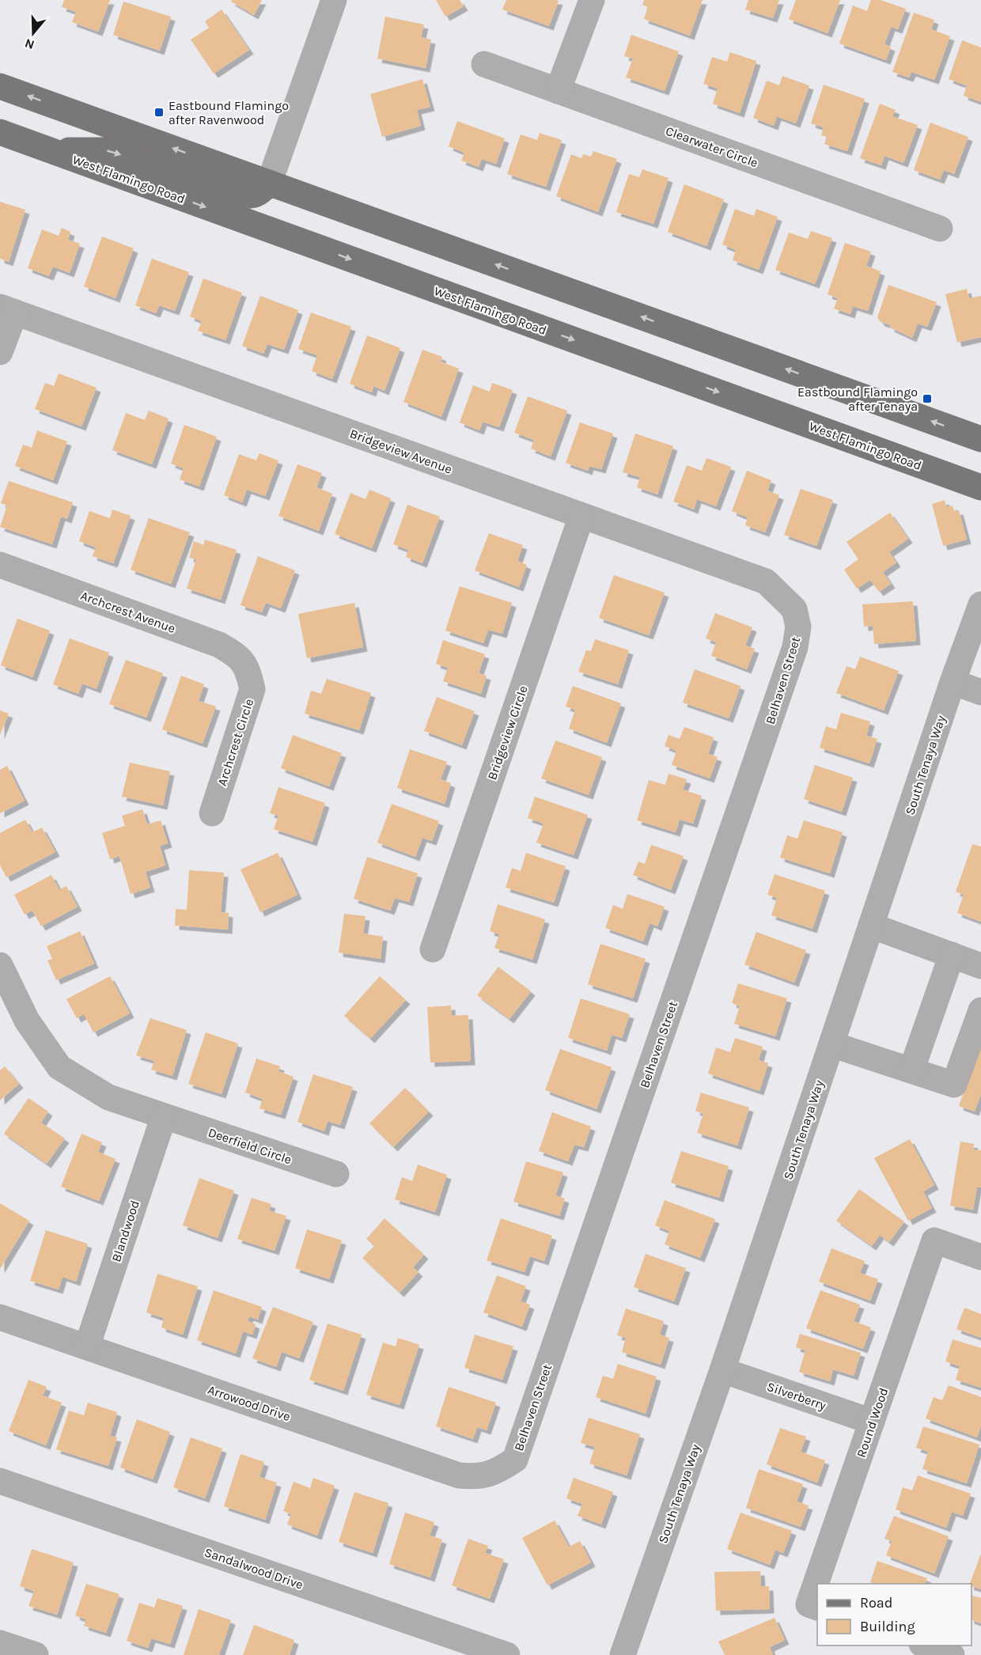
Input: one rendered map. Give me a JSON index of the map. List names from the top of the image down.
{
  "streets": {
    "main road": ["West Flamingo Road"],
    "street": [
      "Clearwater Circle",
      "Bridgeview Avenue",
      "Archcrest Avenue",
      "Belhaven Street",
      "Bridgeview Circle",
      "Archcrest Circle",
      "South Tenaya Way",
      "Deerfield Circle",
      "Blandwood",
      "Silverberry",
      "Arrowood Drive",
      "Round Wood",
      "Sandalwood Drive"
    ]
  },
  "crossings": [
    ["Bridgeview Avenue", "Belhaven Street"],
    ["Bridgeview Avenue", "Bridgeview Circle"],
    ["Archcrest Avenue", "Archcrest Circle"],
    ["Belhaven Street", "Arrowood Drive"],
    ["South Tenaya Way", "Silverberry"],
    ["Deerfield Circle", "Blandwood"],
    ["Blandwood", "Arrowood Drive"],
    ["Silverberry", "Round Wood"]
  ],
  "places": {
    "transit": ["Eastbound Flamingo after Ravenwood", "Eastbound Flamingo after Tenaya"]
  },
  "legend": ["Road", "Building"],
  "north": "bottom"
}
